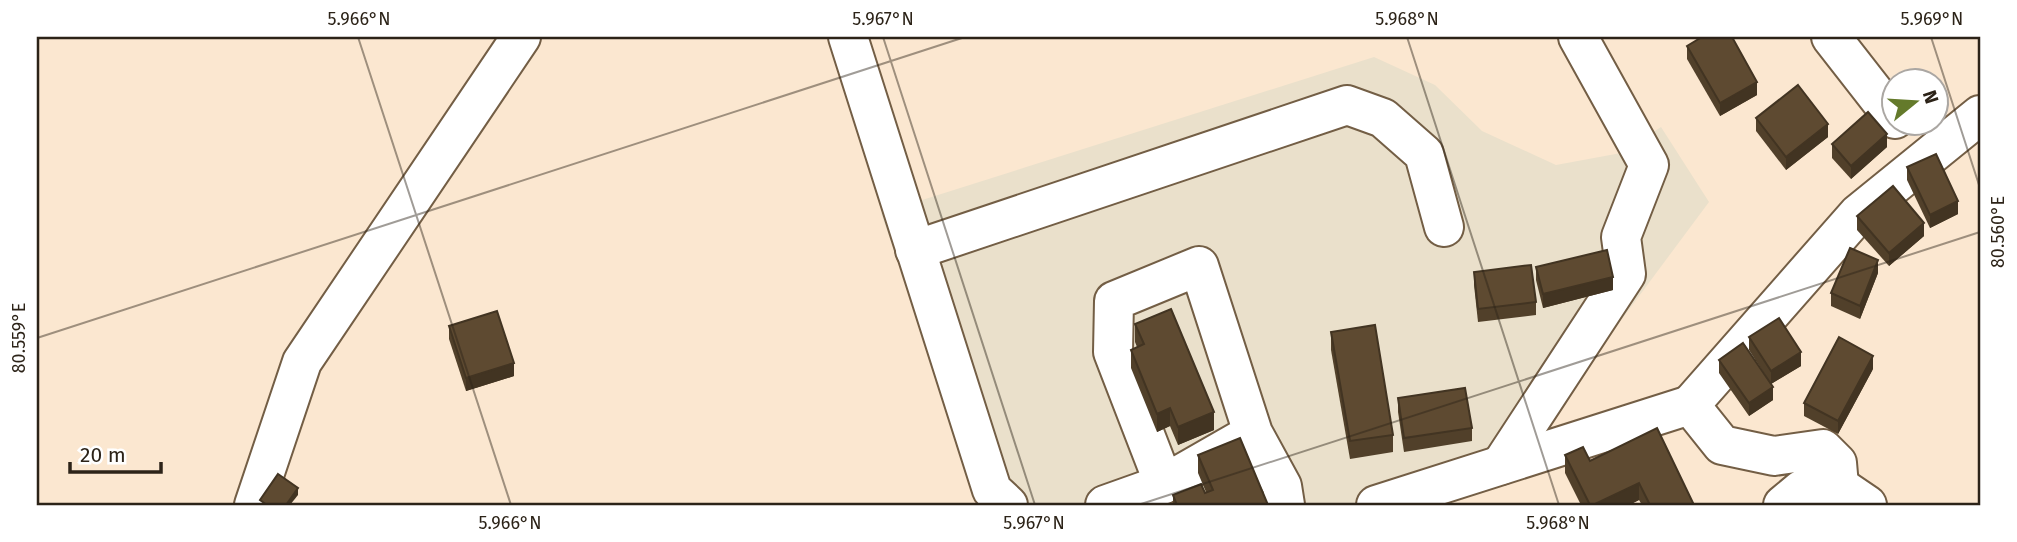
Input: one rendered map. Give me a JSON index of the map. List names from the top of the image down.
{
  "scale_bar": "20 m",
  "north": "right",
  "coordinates": [
    "5.966°N",
    "5.967°N",
    "5.968°N",
    "5.969°N",
    "80.560°E",
    "80.559°E"
  ]
}
